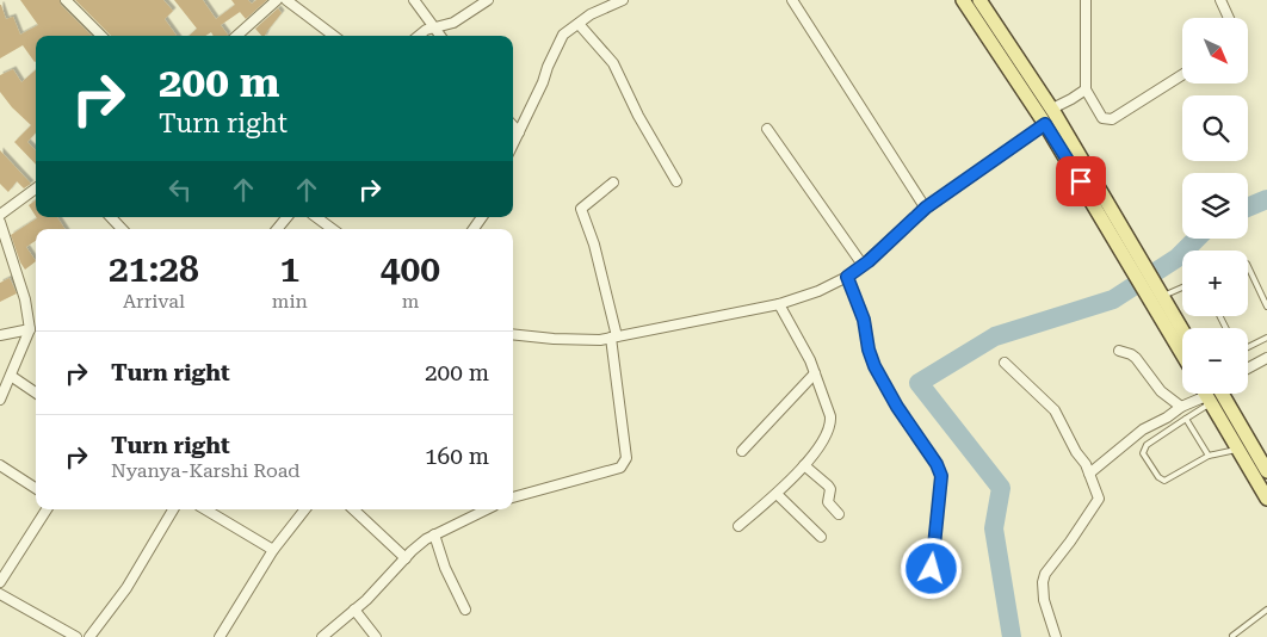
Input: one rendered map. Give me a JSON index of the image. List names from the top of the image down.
{
  "north": "bottom right",
  "page": {
    "map_buttons": ["+", "−"],
    "turn": ["200 m", "Turn right"],
    "eta": [
      "21:28",
      "Arrival",
      "1",
      "min",
      "400",
      "m"
    ],
    "list": [
      {
        "name": "Turn right",
        "value": "200 m"
      },
      {
        "name": "Turn right",
        "note": "Nyanya-Karshi Road",
        "value": "160 m"
      }
    ]
  }
}
